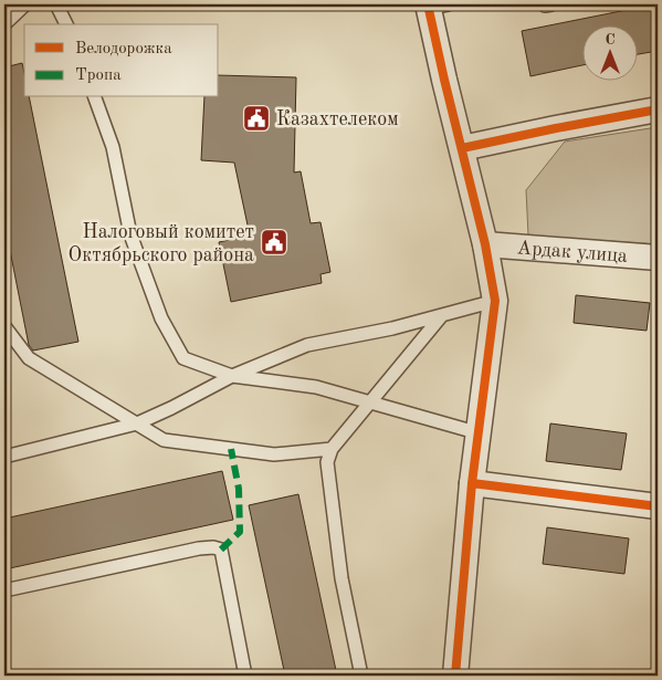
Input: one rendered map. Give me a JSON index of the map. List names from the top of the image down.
{
  "streets": {
    "street": ["Ардак улица"]
  },
  "places": {
    "public building": ["Казахтелеком", "Налоговый комитет Октябрьского района"]
  },
  "legend": ["Велодорожка", "Тропа"],
  "north": "top"
}
